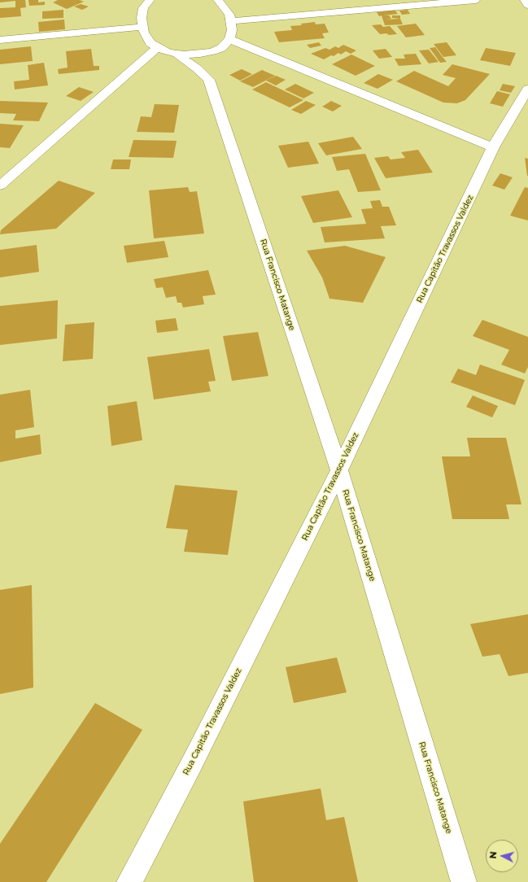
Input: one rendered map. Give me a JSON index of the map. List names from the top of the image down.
{
  "streets": {
    "street": ["Rua Capitão Travassos Valdez", "Rua Francisco Matange"]
  },
  "crossings": [
    ["Rua Capitão Travassos Valdez", "Rua Francisco Matange"]
  ],
  "north": "left"
}
